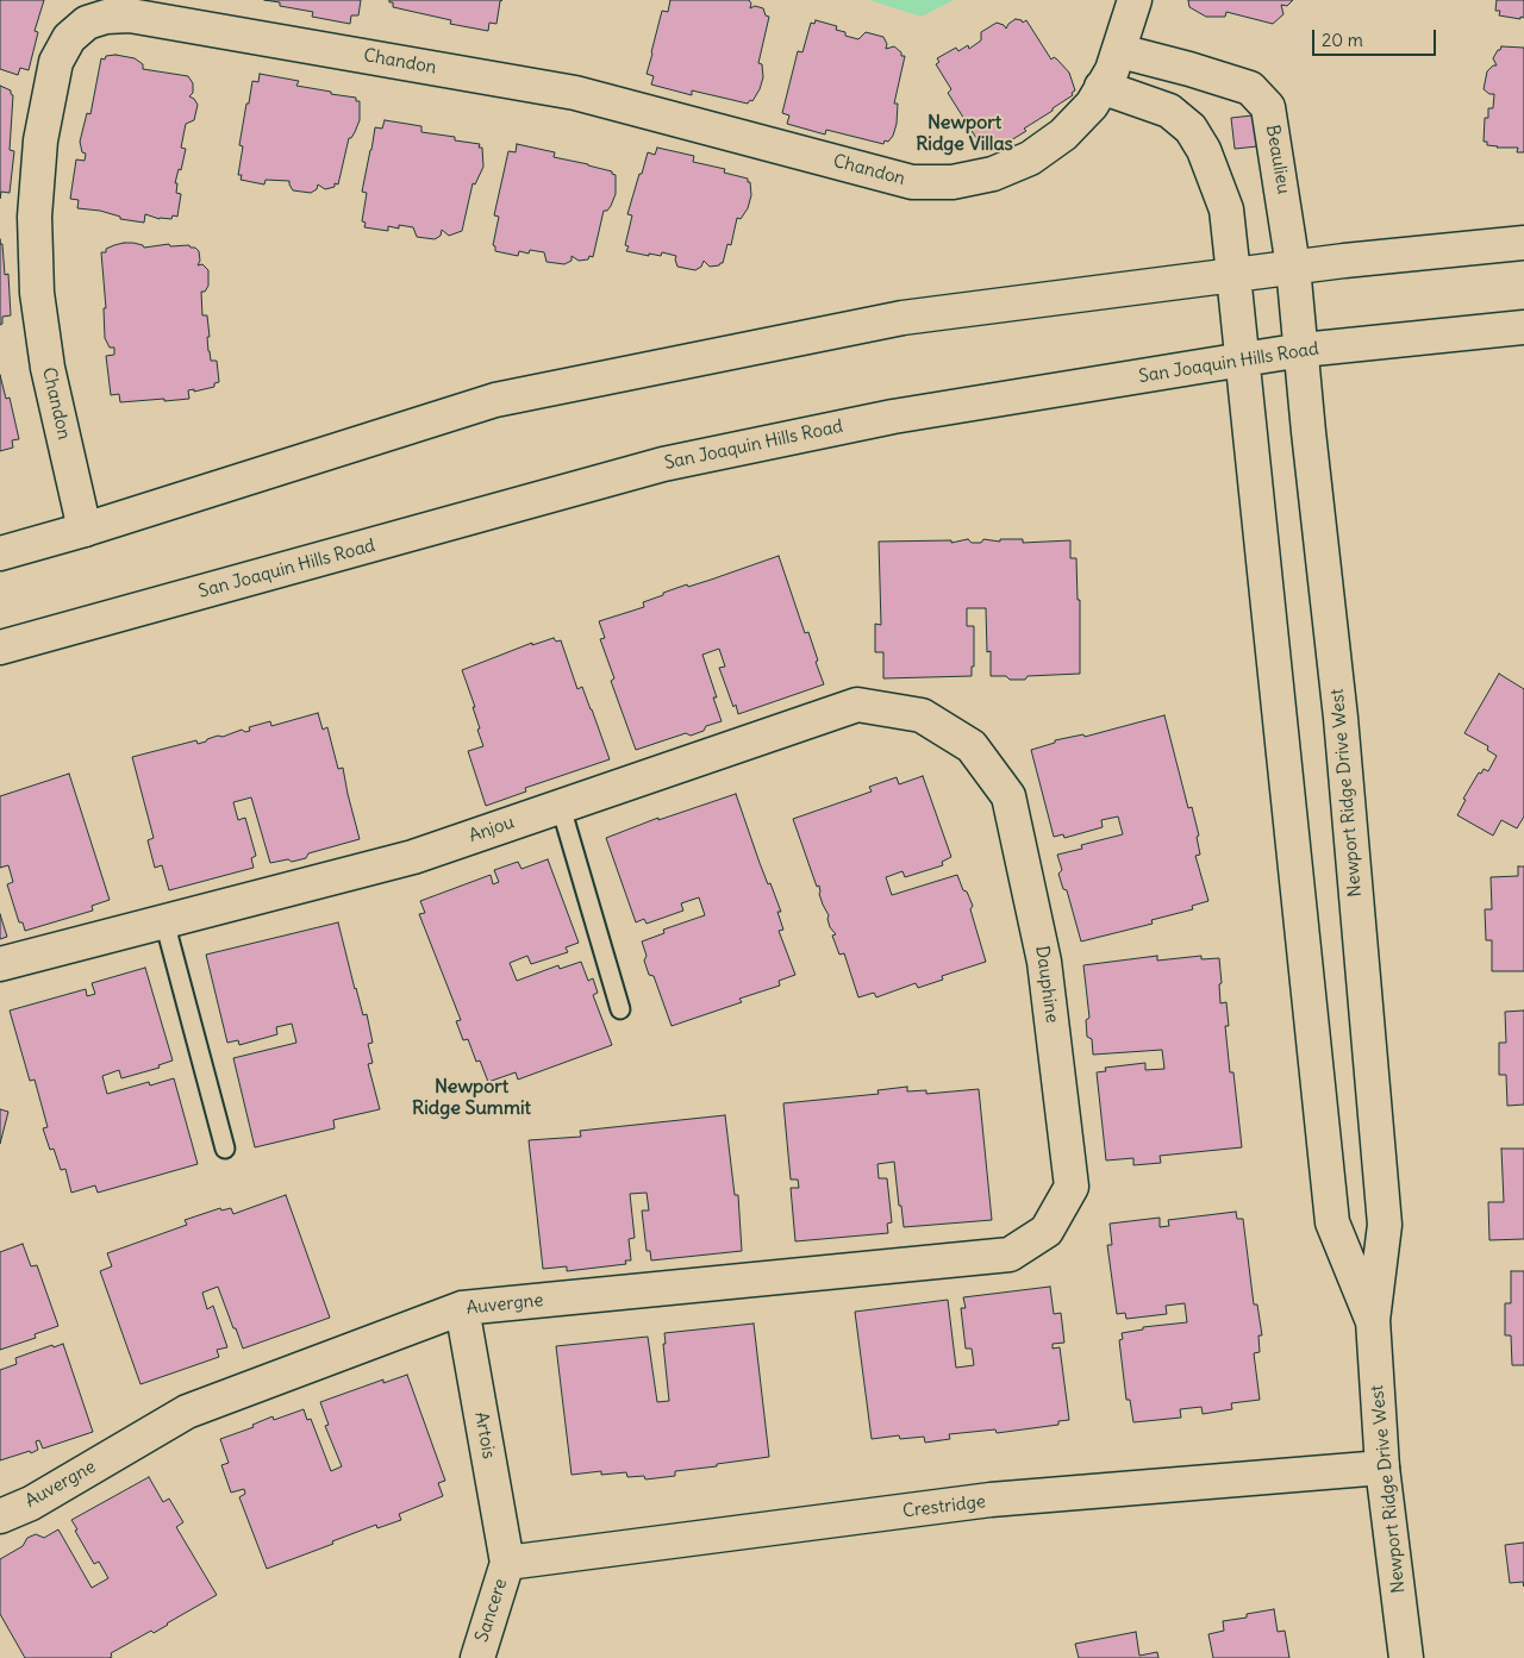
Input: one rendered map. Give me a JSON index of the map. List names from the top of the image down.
{
  "streets": {
    "street": [
      "Chandon",
      "Beaulieu",
      "San Joaquin Hills Road",
      "Newport Ridge Drive West",
      "Anjou",
      "Dauphine",
      "Auvergne",
      "Artois",
      "Crestridge",
      "Sancere"
    ]
  },
  "crossings": [
    ["Chandon", "Beaulieu"],
    ["Beaulieu", "Newport Ridge Drive West"],
    ["San Joaquin Hills Road", "Newport Ridge Drive West"],
    ["Newport Ridge Drive West", "Crestridge"],
    ["Anjou", "Dauphine"],
    ["Dauphine", "Auvergne"],
    ["Auvergne", "Artois"],
    ["Artois", "Crestridge"],
    ["Artois", "Sancere"],
    ["Crestridge", "Sancere"]
  ],
  "districts": ["Newport Ridge Villas", "Newport Ridge Summit"],
  "scale_bar": "20 m"
}
